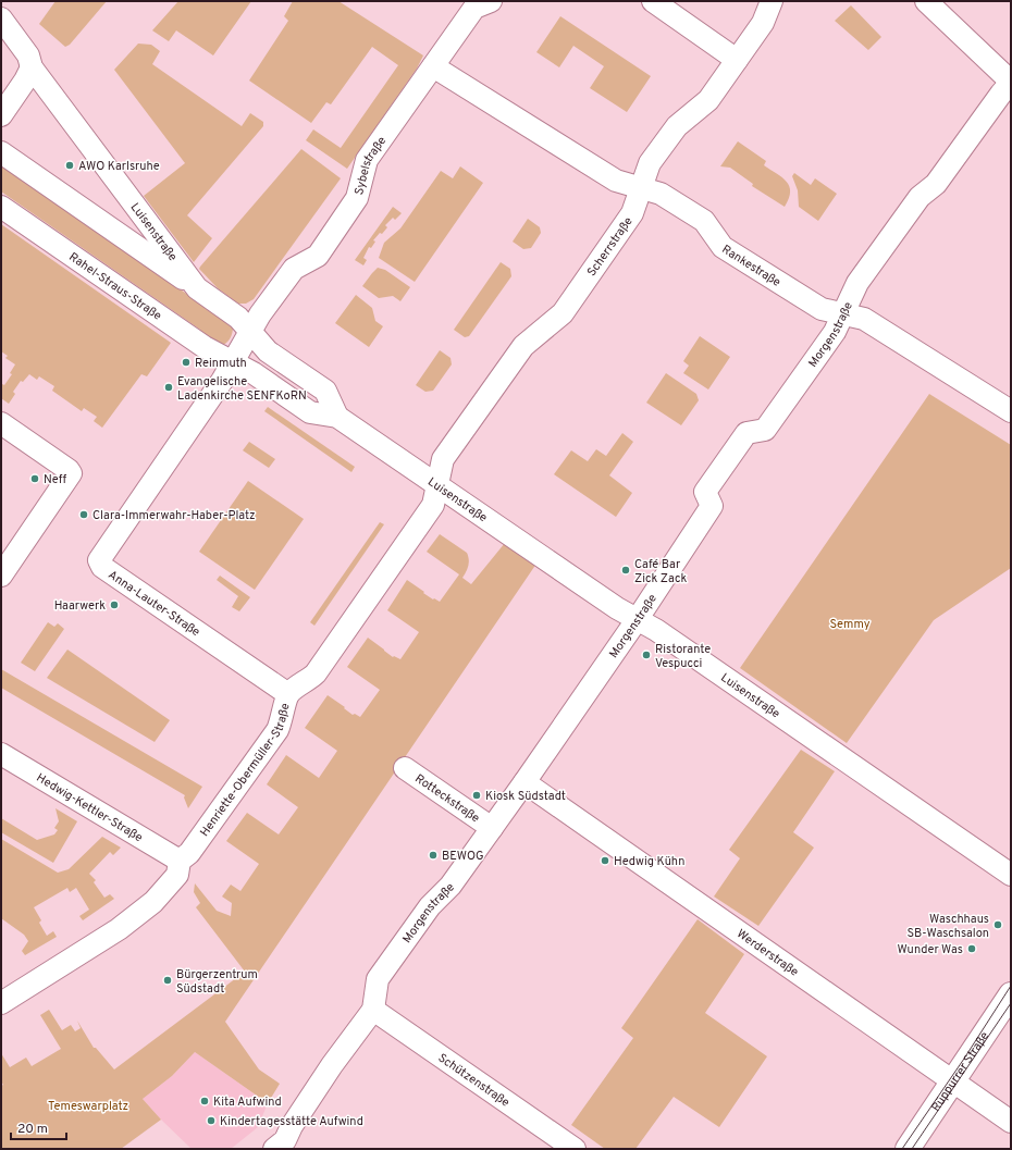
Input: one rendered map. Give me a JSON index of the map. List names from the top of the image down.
{
  "streets": {
    "main road": ["Rüppurrer Straße"],
    "street": [
      "Sybelstraße",
      "Luisenstraße",
      "Scherrstraße",
      "Rankestraße",
      "Rahel-Straus-Straße",
      "Morgenstraße",
      "Anna-Lauter-Straße",
      "Henriette-Obermüller-Straße",
      "Rotteckstraße",
      "Hedwig-Kettler-Straße",
      "Werderstraße",
      "Schützenstraße"
    ]
  },
  "crossings": [
    ["Sybelstraße", "Luisenstraße"],
    ["Sybelstraße", "Rankestraße"],
    ["Sybelstraße", "Anna-Lauter-Straße"],
    ["Luisenstraße", "Scherrstraße"],
    ["Luisenstraße", "Rahel-Straus-Straße"],
    ["Luisenstraße", "Morgenstraße"],
    ["Luisenstraße", "Anna-Lauter-Straße"],
    ["Luisenstraße", "Henriette-Obermüller-Straße"],
    ["Scherrstraße", "Rankestraße"],
    ["Scherrstraße", "Henriette-Obermüller-Straße"],
    ["Rankestraße", "Morgenstraße"],
    ["Rahel-Straus-Straße", "Anna-Lauter-Straße"],
    ["Morgenstraße", "Rotteckstraße"],
    ["Morgenstraße", "Werderstraße"],
    ["Morgenstraße", "Schützenstraße"],
    ["Anna-Lauter-Straße", "Henriette-Obermüller-Straße"],
    ["Henriette-Obermüller-Straße", "Hedwig-Kettler-Straße"],
    ["Werderstraße", "Rüppurrer Straße"]
  ],
  "parks": ["Semmy", "Temeswarplatz"],
  "places": [
    "AWO Karlsruhe",
    "Reinmuth",
    "Evangelische Ladenkirche SENFKoRN",
    "Neff",
    "Clara-Immerwahr-Haber-Platz",
    "Café Bar Zick Zack",
    "Haarwerk",
    "Ristorante Vespucci",
    "Kiosk Südstadt",
    "BEWOG",
    "Hedwig Kühn",
    "Waschhaus SB-Waschsalon",
    "Wunder Was",
    "Bürgerzentrum Südstadt",
    "Kita Aufwind",
    "Kindertagesstätte Aufwind"
  ],
  "scale_bar": "20 m"
}
